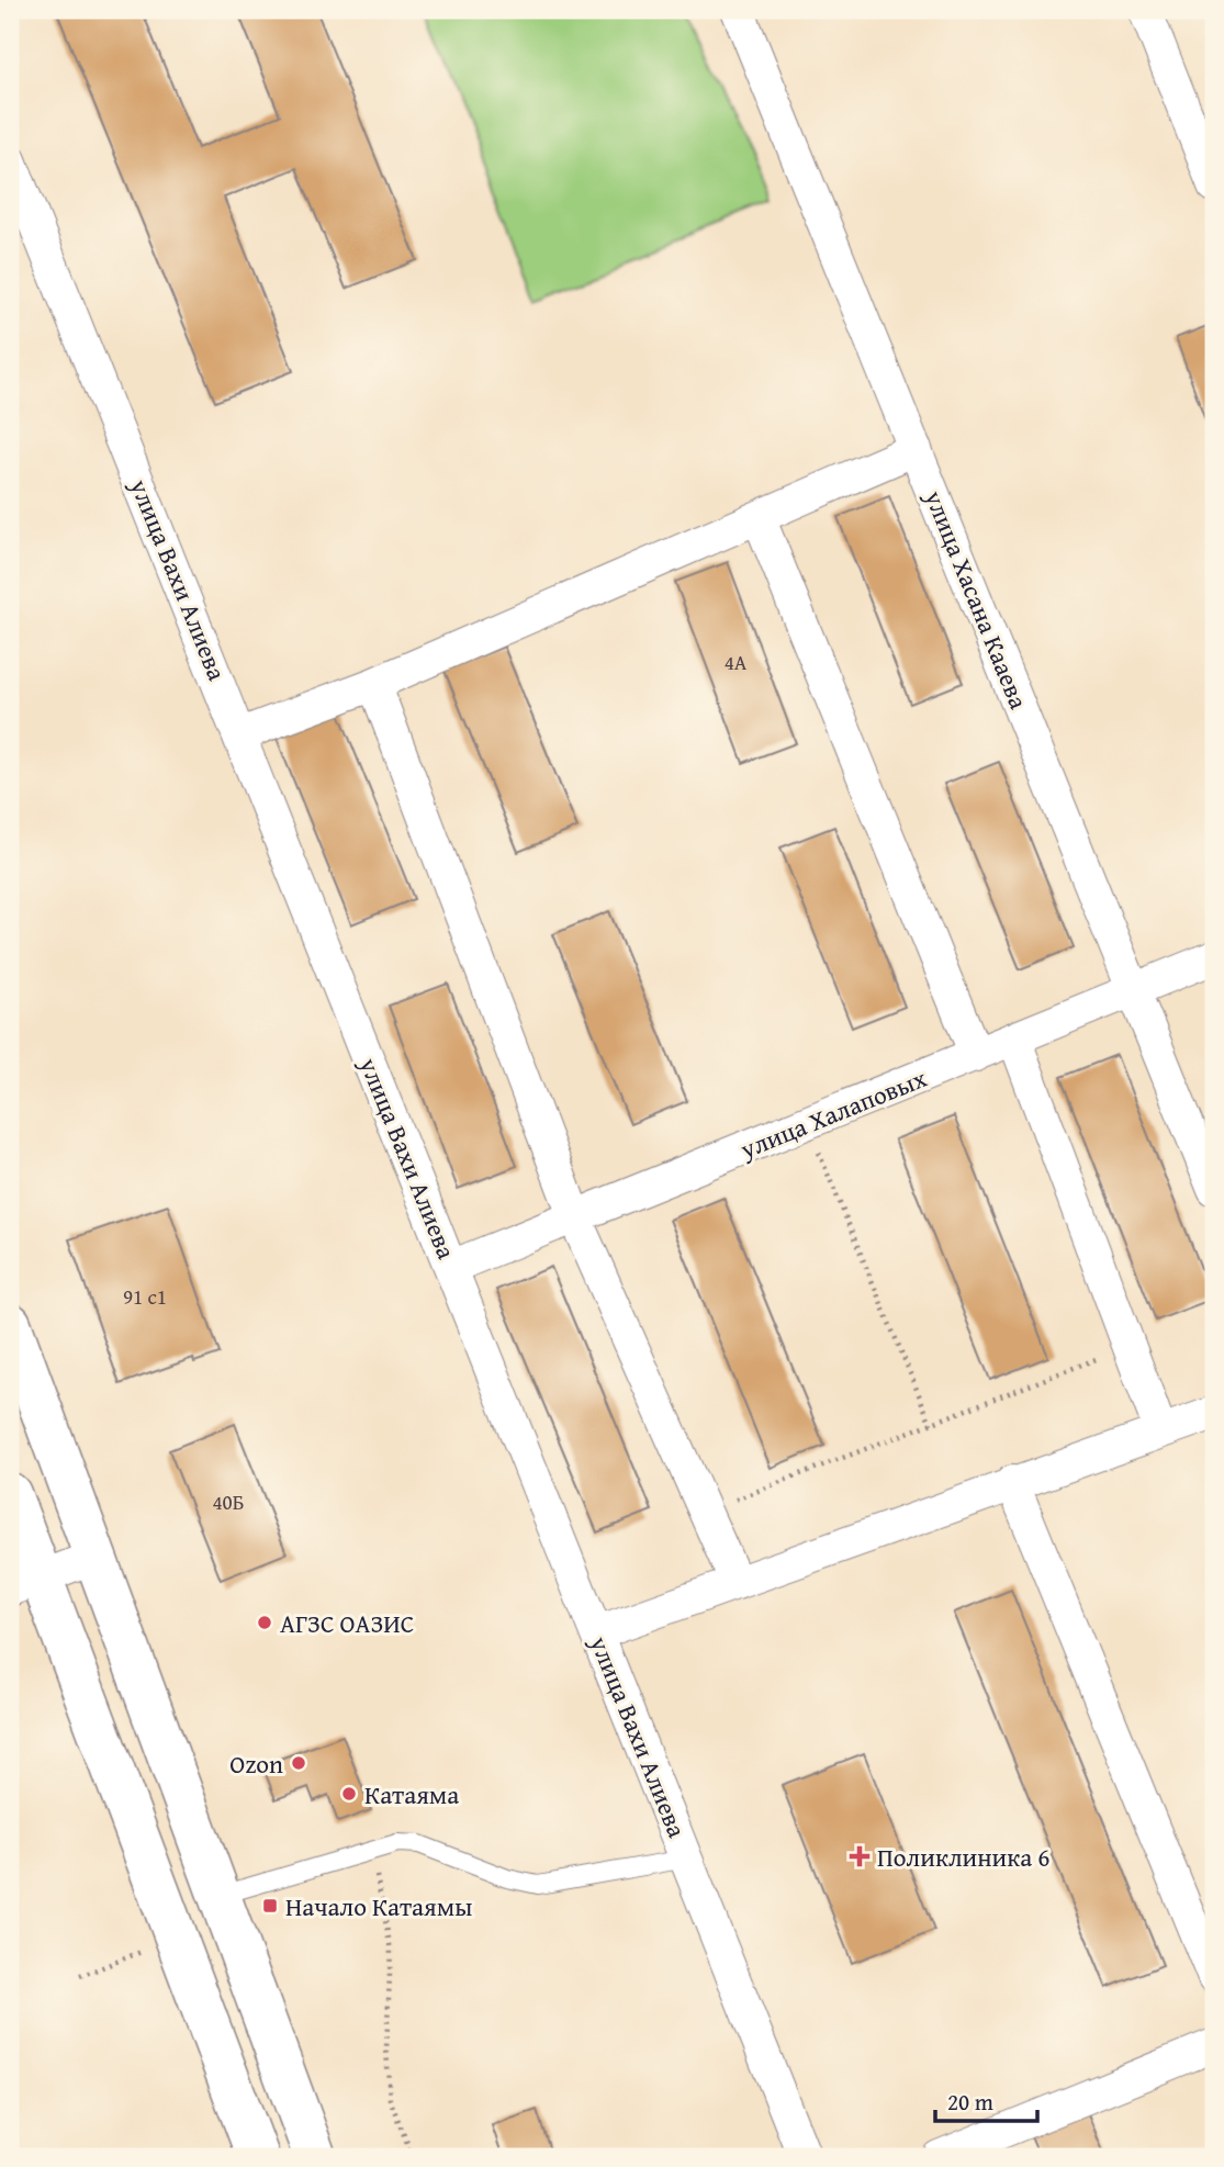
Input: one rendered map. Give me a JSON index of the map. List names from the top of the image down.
{
  "streets": {
    "street": ["улица Вахи Алиева", "улица Хасана Кааева", "улица Халаповых"]
  },
  "crossings": [
    ["улица Вахи Алиева", "улица Халаповых"],
    ["улица Хасана Кааева", "улица Халаповых"]
  ],
  "places": {
    "other": ["АГЗС ОАЗИС", "Ozon", "Катаяма"],
    "health": ["Поликлиника 6"],
    "transit": ["Начало Катаямы"]
  },
  "house_numbers": ["4А", "91 с1", "40Б"],
  "scale_bar": "20 m"
}
